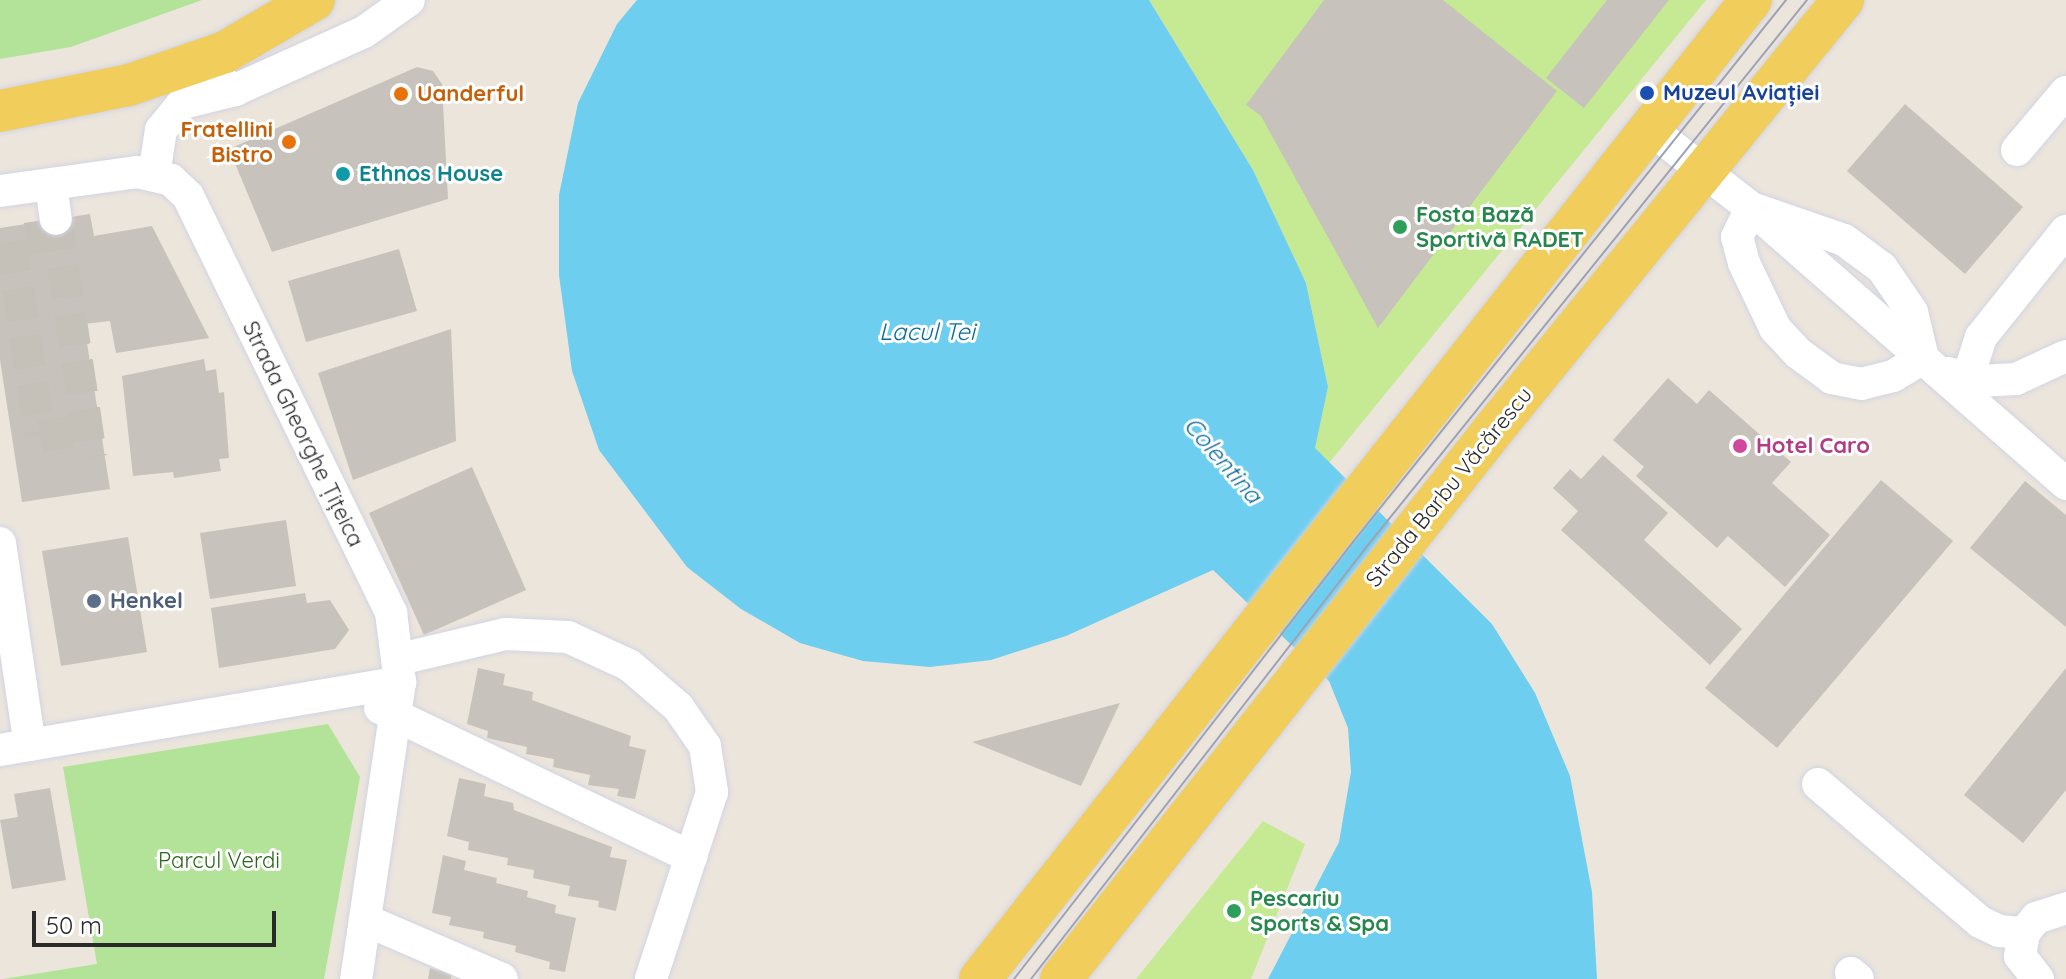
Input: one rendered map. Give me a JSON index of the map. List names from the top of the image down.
{
  "streets": {
    "main road": ["Strada Barbu Văcărescu"],
    "street": ["Strada Gheorghe Țițeica"]
  },
  "water": ["Lacul Tei", "Colentina"],
  "parks": ["Parcul Verdi"],
  "places": [
    "Muzeul Aviației",
    "Uanderful",
    "Fratellini Bistro",
    "Ethnos House",
    "Fosta Bază Sportivă RADET",
    "Hotel Caro",
    "Henkel",
    "Pescariu Sports & Spa"
  ],
  "scale_bar": "50 m"
}
